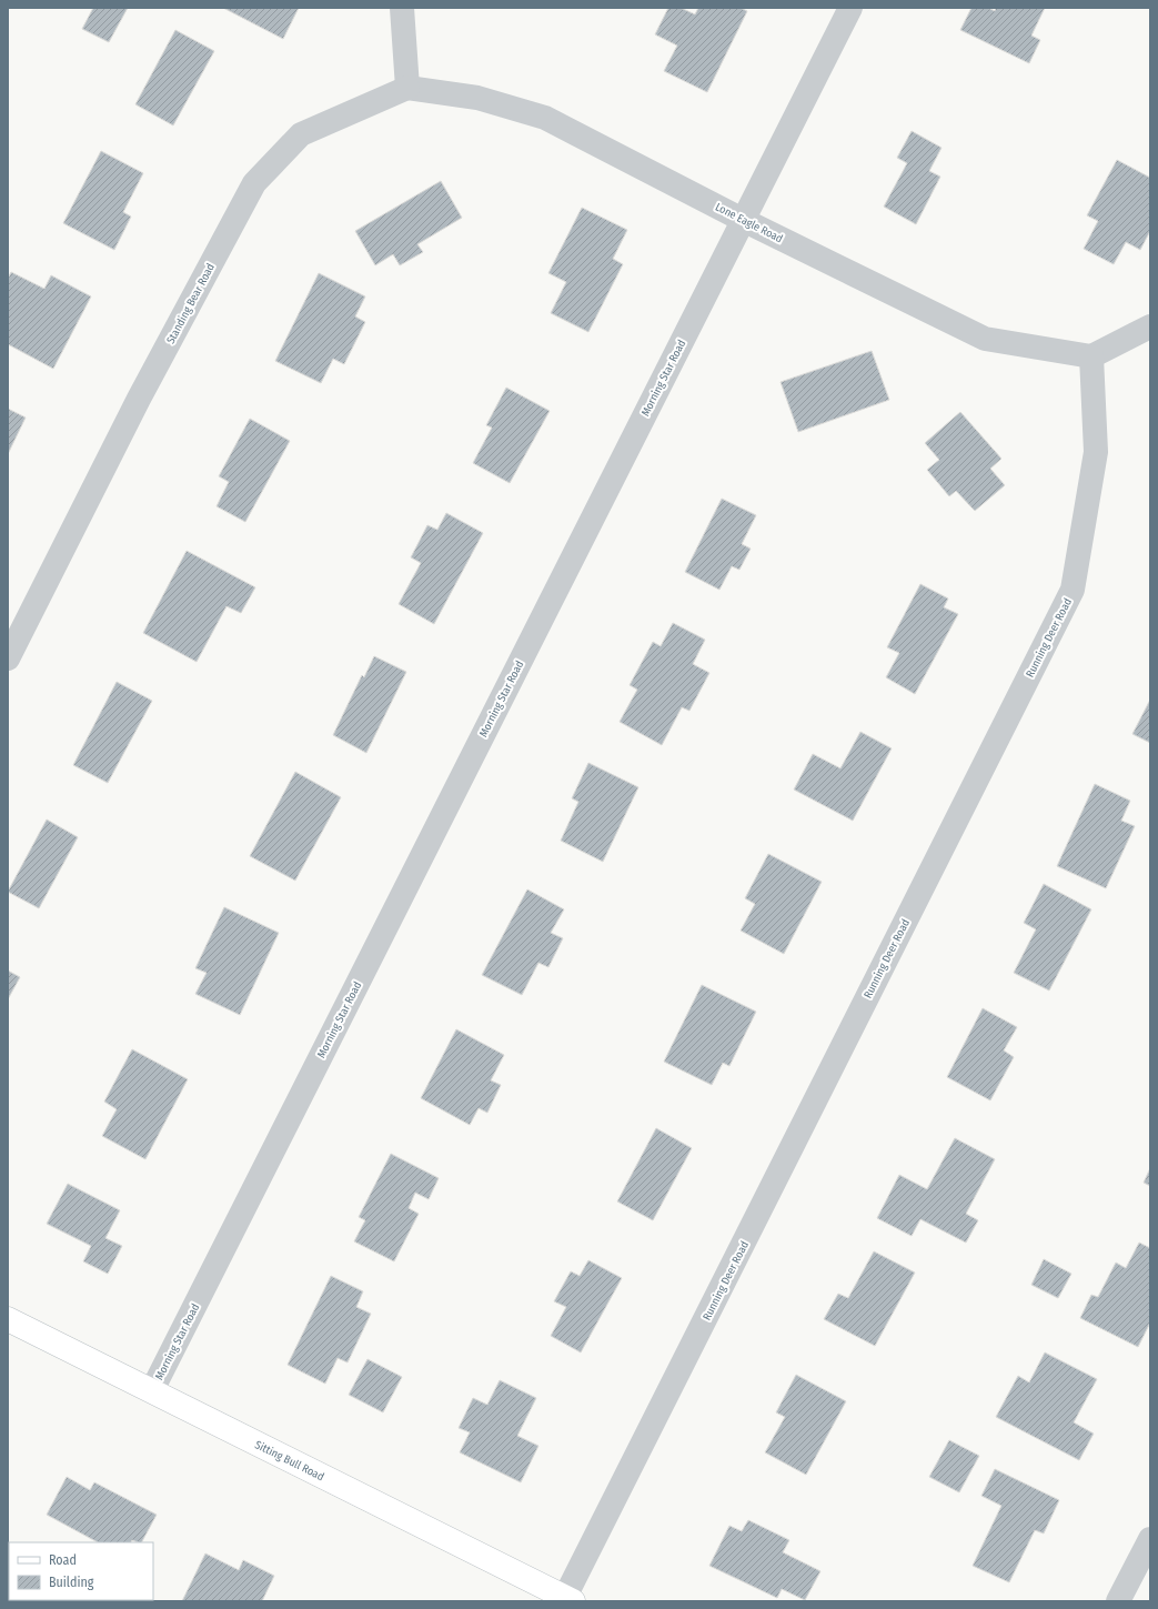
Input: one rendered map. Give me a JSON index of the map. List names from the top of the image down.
{
  "streets": {
    "street": [
      "Lone Eagle Road",
      "Standing Bear Road",
      "Morning Star Road",
      "Running Deer Road",
      "Sitting Bull Road"
    ]
  },
  "crossings": [
    ["Lone Eagle Road", "Standing Bear Road"],
    ["Lone Eagle Road", "Morning Star Road"],
    ["Lone Eagle Road", "Running Deer Road"],
    ["Morning Star Road", "Sitting Bull Road"],
    ["Running Deer Road", "Sitting Bull Road"]
  ],
  "legend": ["Road", "Building"]
}
